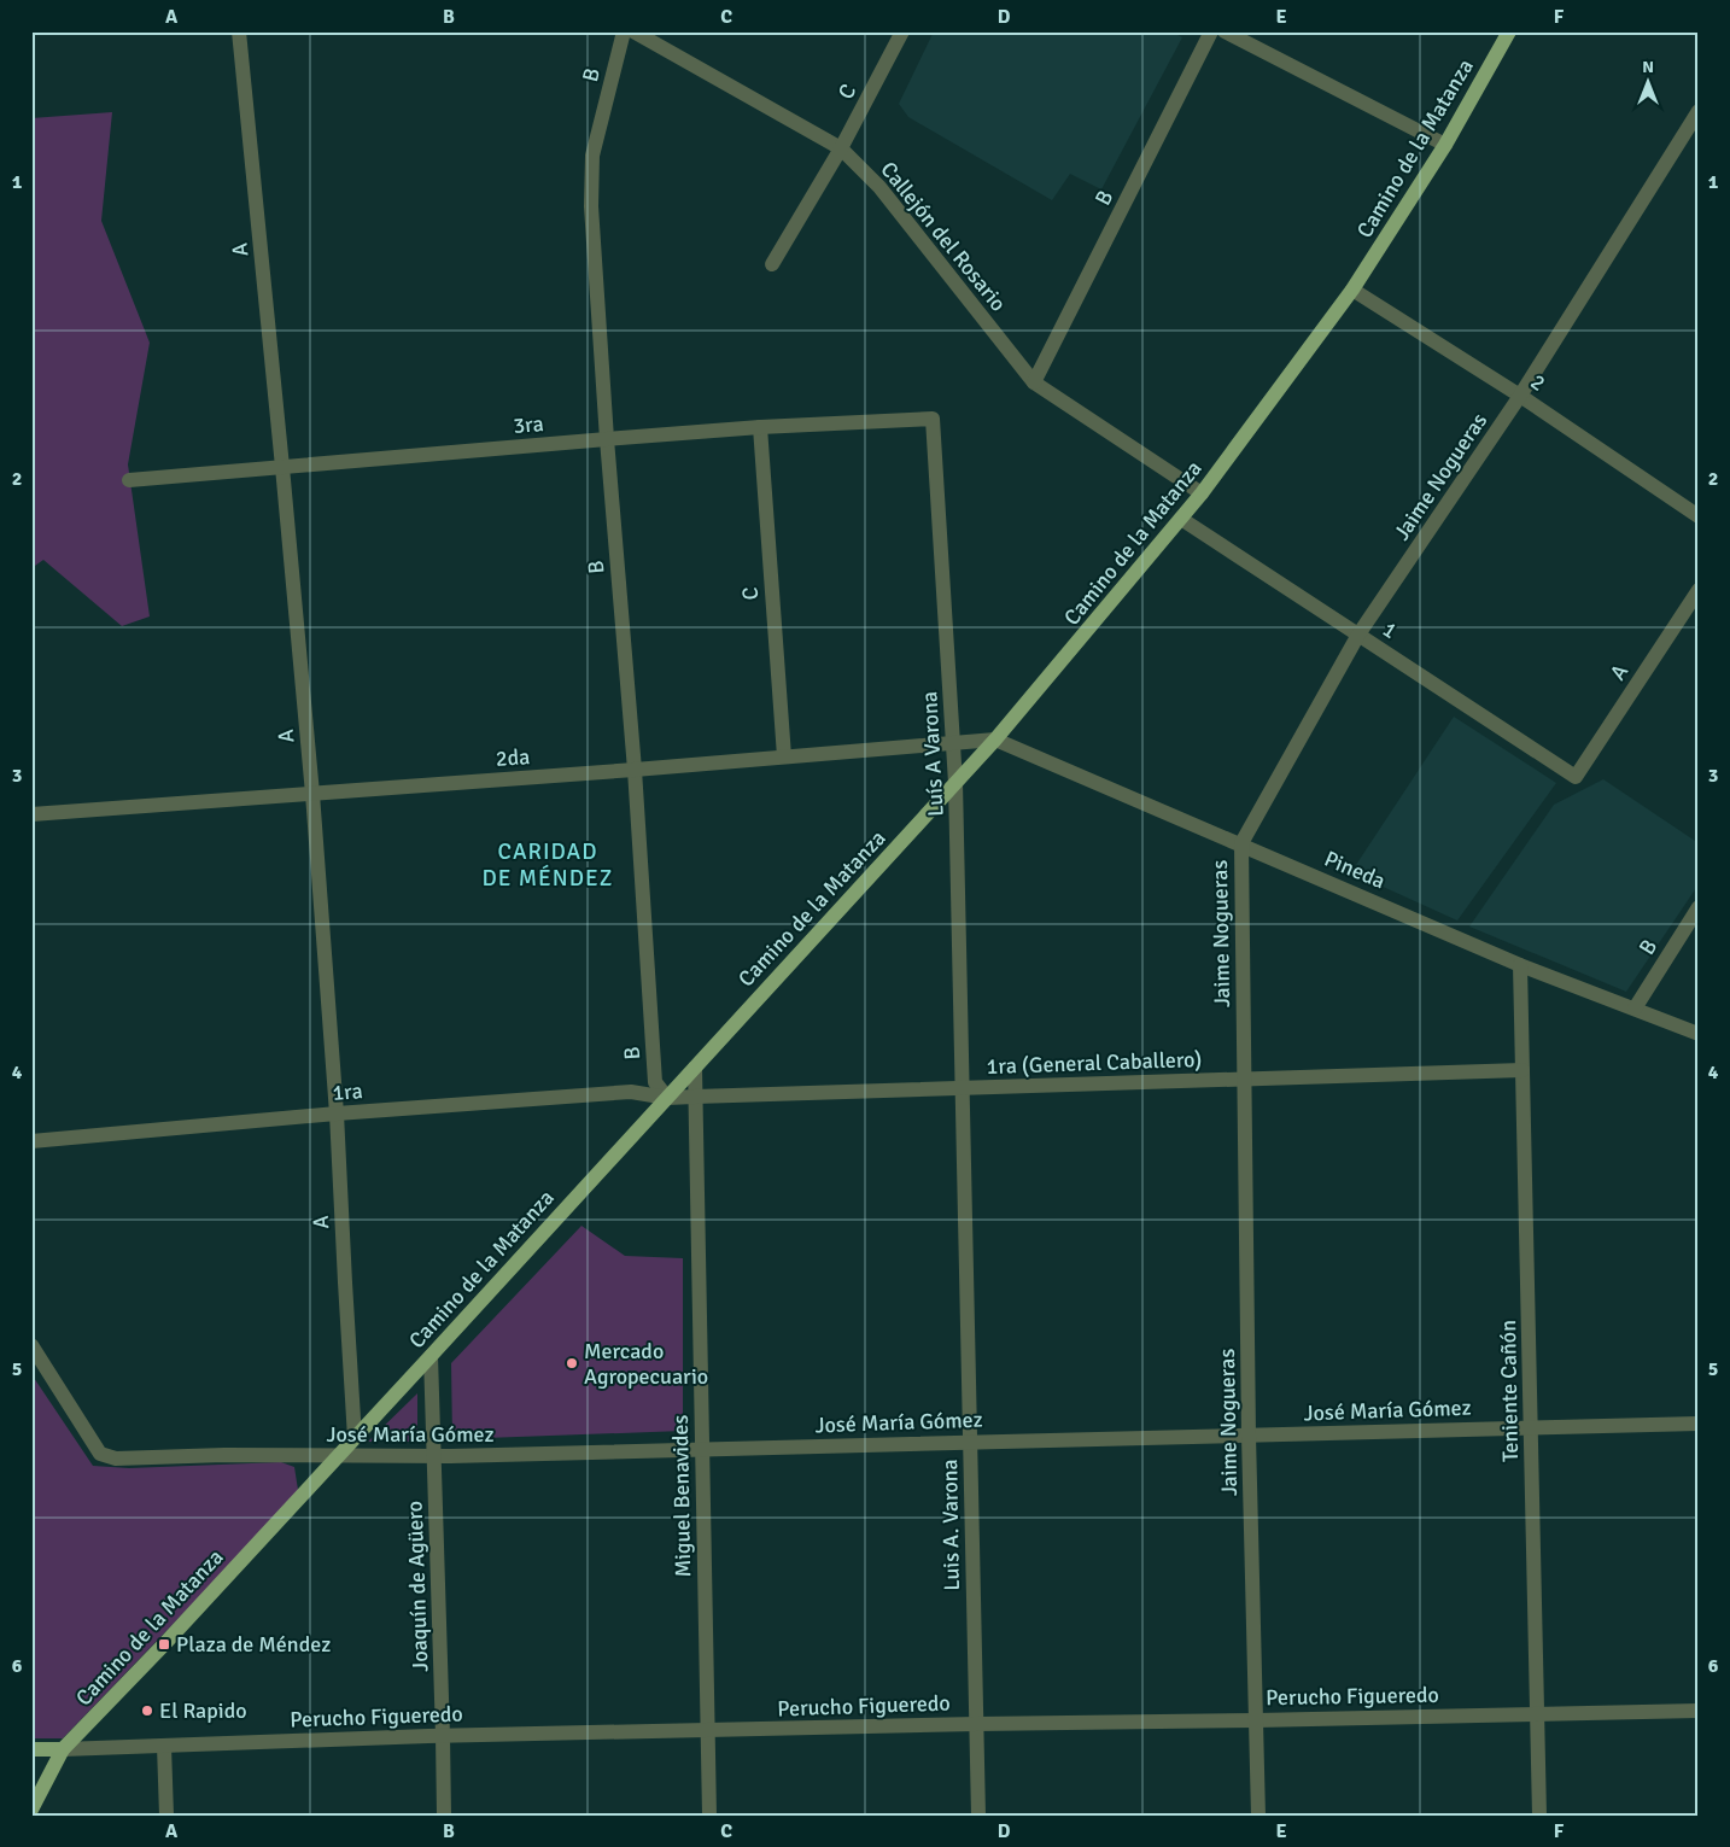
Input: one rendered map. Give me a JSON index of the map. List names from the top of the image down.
{
  "streets": {
    "main road": ["Camino de la Matanza", "Perucho Figueredo"],
    "street": [
      "B",
      "C",
      "Callejón del Rosario",
      "A",
      "2",
      "3ra",
      "Jaime Nogueras",
      "1",
      "Luís A Varona",
      "2da",
      "Pineda",
      "1ra (General Caballero)",
      "1ra",
      "Teniente Cañón",
      "José María Gómez",
      "Miguel Benavides",
      "Luis A. Varona",
      "Joaquín de Agüero"
    ]
  },
  "crossings": [
    ["B", "Camino de la Matanza"],
    ["B", "Callejón del Rosario"],
    ["B", "3ra"],
    ["B", "2da"],
    ["B", "Pineda"],
    ["B", "1ra (General Caballero)"],
    ["B", "1ra"],
    ["C", "Callejón del Rosario"],
    ["C", "3ra"],
    ["C", "2da"],
    ["Camino de la Matanza", "Callejón del Rosario"],
    ["Camino de la Matanza", "A"],
    ["Camino de la Matanza", "2"],
    ["Camino de la Matanza", "1"],
    ["Camino de la Matanza", "Luís A Varona"],
    ["Camino de la Matanza", "2da"],
    ["Camino de la Matanza", "Pineda"],
    ["Camino de la Matanza", "1ra (General Caballero)"],
    ["Camino de la Matanza", "1ra"],
    ["Camino de la Matanza", "José María Gómez"],
    ["Camino de la Matanza", "Miguel Benavides"],
    ["Camino de la Matanza", "Joaquín de Agüero"],
    ["Camino de la Matanza", "Perucho Figueredo"],
    ["A", "3ra"],
    ["A", "1"],
    ["A", "2da"],
    ["A", "1ra"],
    ["2", "Jaime Nogueras"],
    ["3ra", "Luís A Varona"],
    ["Jaime Nogueras", "1"],
    ["Jaime Nogueras", "Pineda"],
    ["Jaime Nogueras", "1ra (General Caballero)"],
    ["Jaime Nogueras", "José María Gómez"],
    ["Jaime Nogueras", "Perucho Figueredo"],
    ["Luís A Varona", "2da"],
    ["Luís A Varona", "1ra (General Caballero)"],
    ["Luís A Varona", "Luis A. Varona"],
    ["2da", "Pineda"],
    ["Pineda", "Teniente Cañón"],
    ["1ra (General Caballero)", "1ra"],
    ["1ra (General Caballero)", "Teniente Cañón"],
    ["1ra (General Caballero)", "Miguel Benavides"],
    ["1ra (General Caballero)", "Luis A. Varona"],
    ["Teniente Cañón", "José María Gómez"],
    ["Teniente Cañón", "Perucho Figueredo"],
    ["José María Gómez", "Miguel Benavides"],
    ["José María Gómez", "Luis A. Varona"],
    ["José María Gómez", "Joaquín de Agüero"],
    ["Miguel Benavides", "Perucho Figueredo"],
    ["Luis A. Varona", "Perucho Figueredo"],
    ["Joaquín de Agüero", "Perucho Figueredo"]
  ],
  "districts": ["CARIDAD DE MÉNDEZ"],
  "places": {
    "other": ["Mercado Agropecuario", "El Rapido"],
    "transit": ["Plaza de Méndez"]
  },
  "north": "top",
  "grid": {
    "columns": [
      "A",
      "B",
      "C",
      "D",
      "E",
      "F"
    ],
    "rows": [
      "1",
      "2",
      "3",
      "4",
      "5",
      "6"
    ]
  }
}
